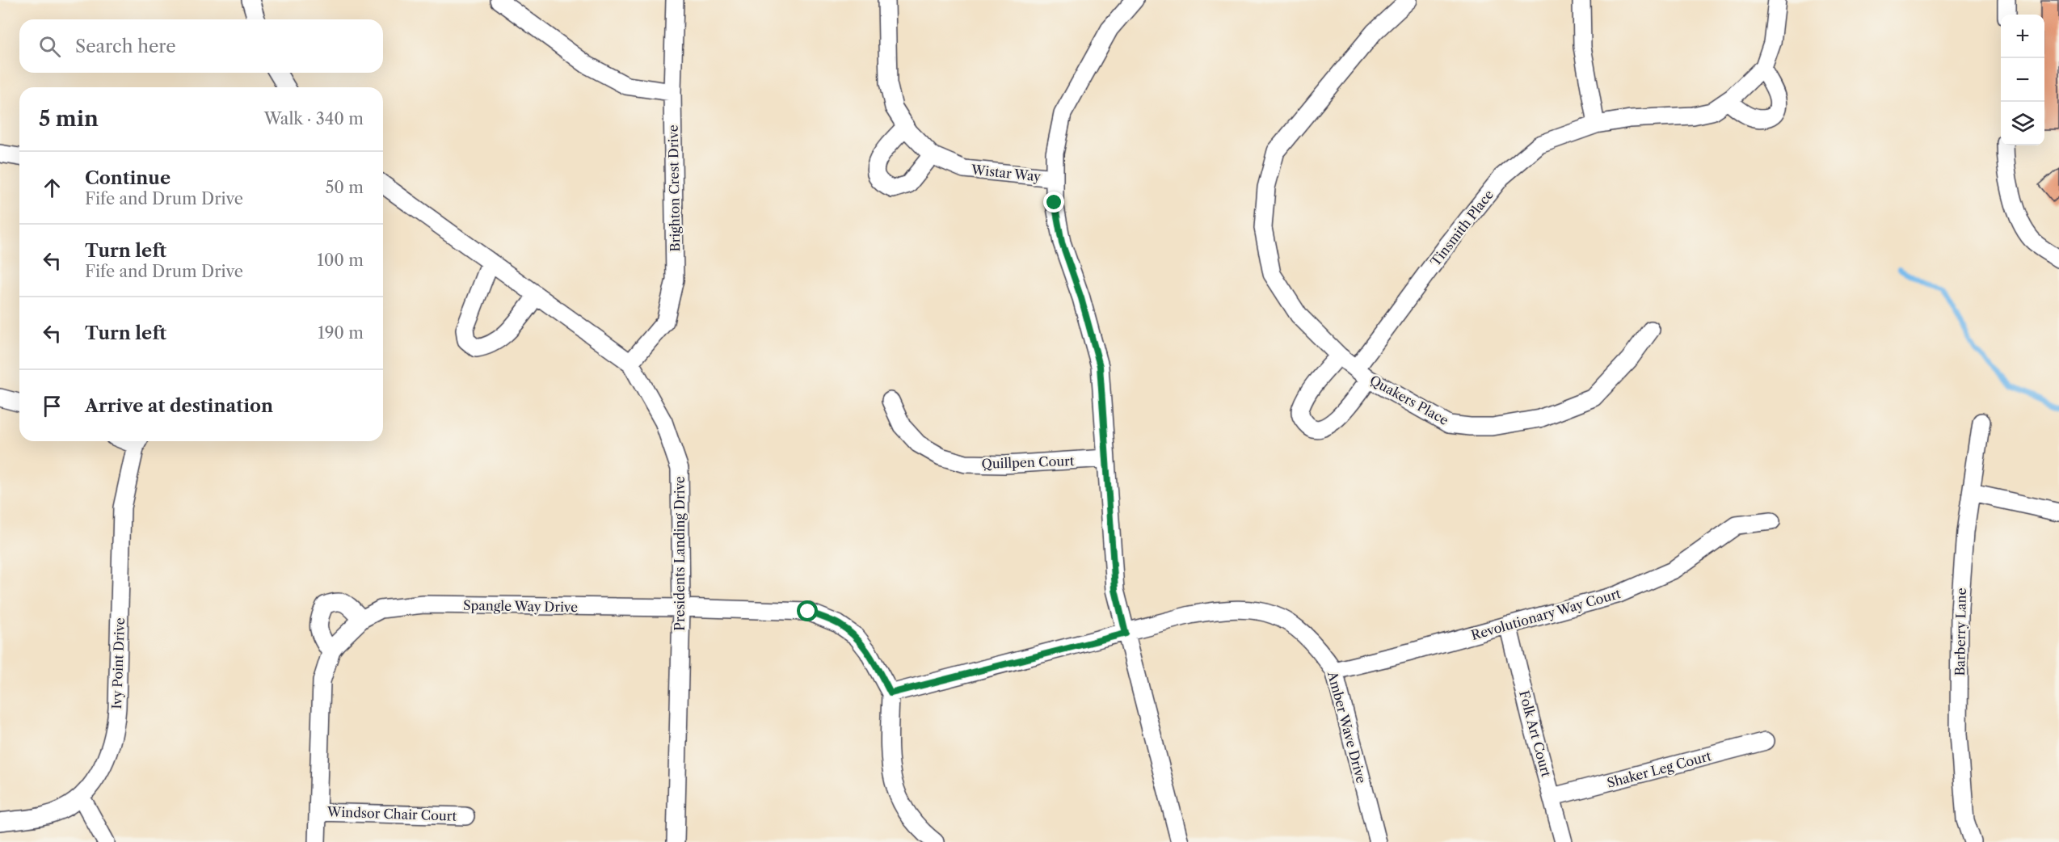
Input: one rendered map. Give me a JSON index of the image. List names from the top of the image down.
{
  "streets": {
    "street": [
      "Wistar Way",
      "Brighton Crest Drive",
      "Tinsmith Place",
      "Quakers Place",
      "Quillpen Court",
      "Presidents Landing Drive",
      "Spangle Way Drive",
      "Revolutionary Way Court",
      "Barberry Lane",
      "Ivy Point Drive",
      "Amber Wave Drive",
      "Folk Art Court",
      "Shaker Leg Court",
      "Windsor Chair Court"
    ]
  },
  "crossings": [
    ["Brighton Crest Drive", "Presidents Landing Drive"],
    ["Tinsmith Place", "Quakers Place"],
    ["Presidents Landing Drive", "Spangle Way Drive"],
    ["Spangle Way Drive", "Amber Wave Drive"],
    ["Spangle Way Drive", "Windsor Chair Court"],
    ["Revolutionary Way Court", "Amber Wave Drive"],
    ["Revolutionary Way Court", "Folk Art Court"],
    ["Folk Art Court", "Shaker Leg Court"]
  ],
  "page": {
    "map_buttons": ["+", "−"],
    "search": "Search here",
    "heading": ["5 min", "Walk · 340 m"],
    "list": [
      ["Continue", "Fife and Drum Drive", "50 m"],
      ["Turn left", "Fife and Drum Drive", "100 m"],
      ["Turn left", "190 m"],
      "Arrive at destination"
    ]
  }
}
